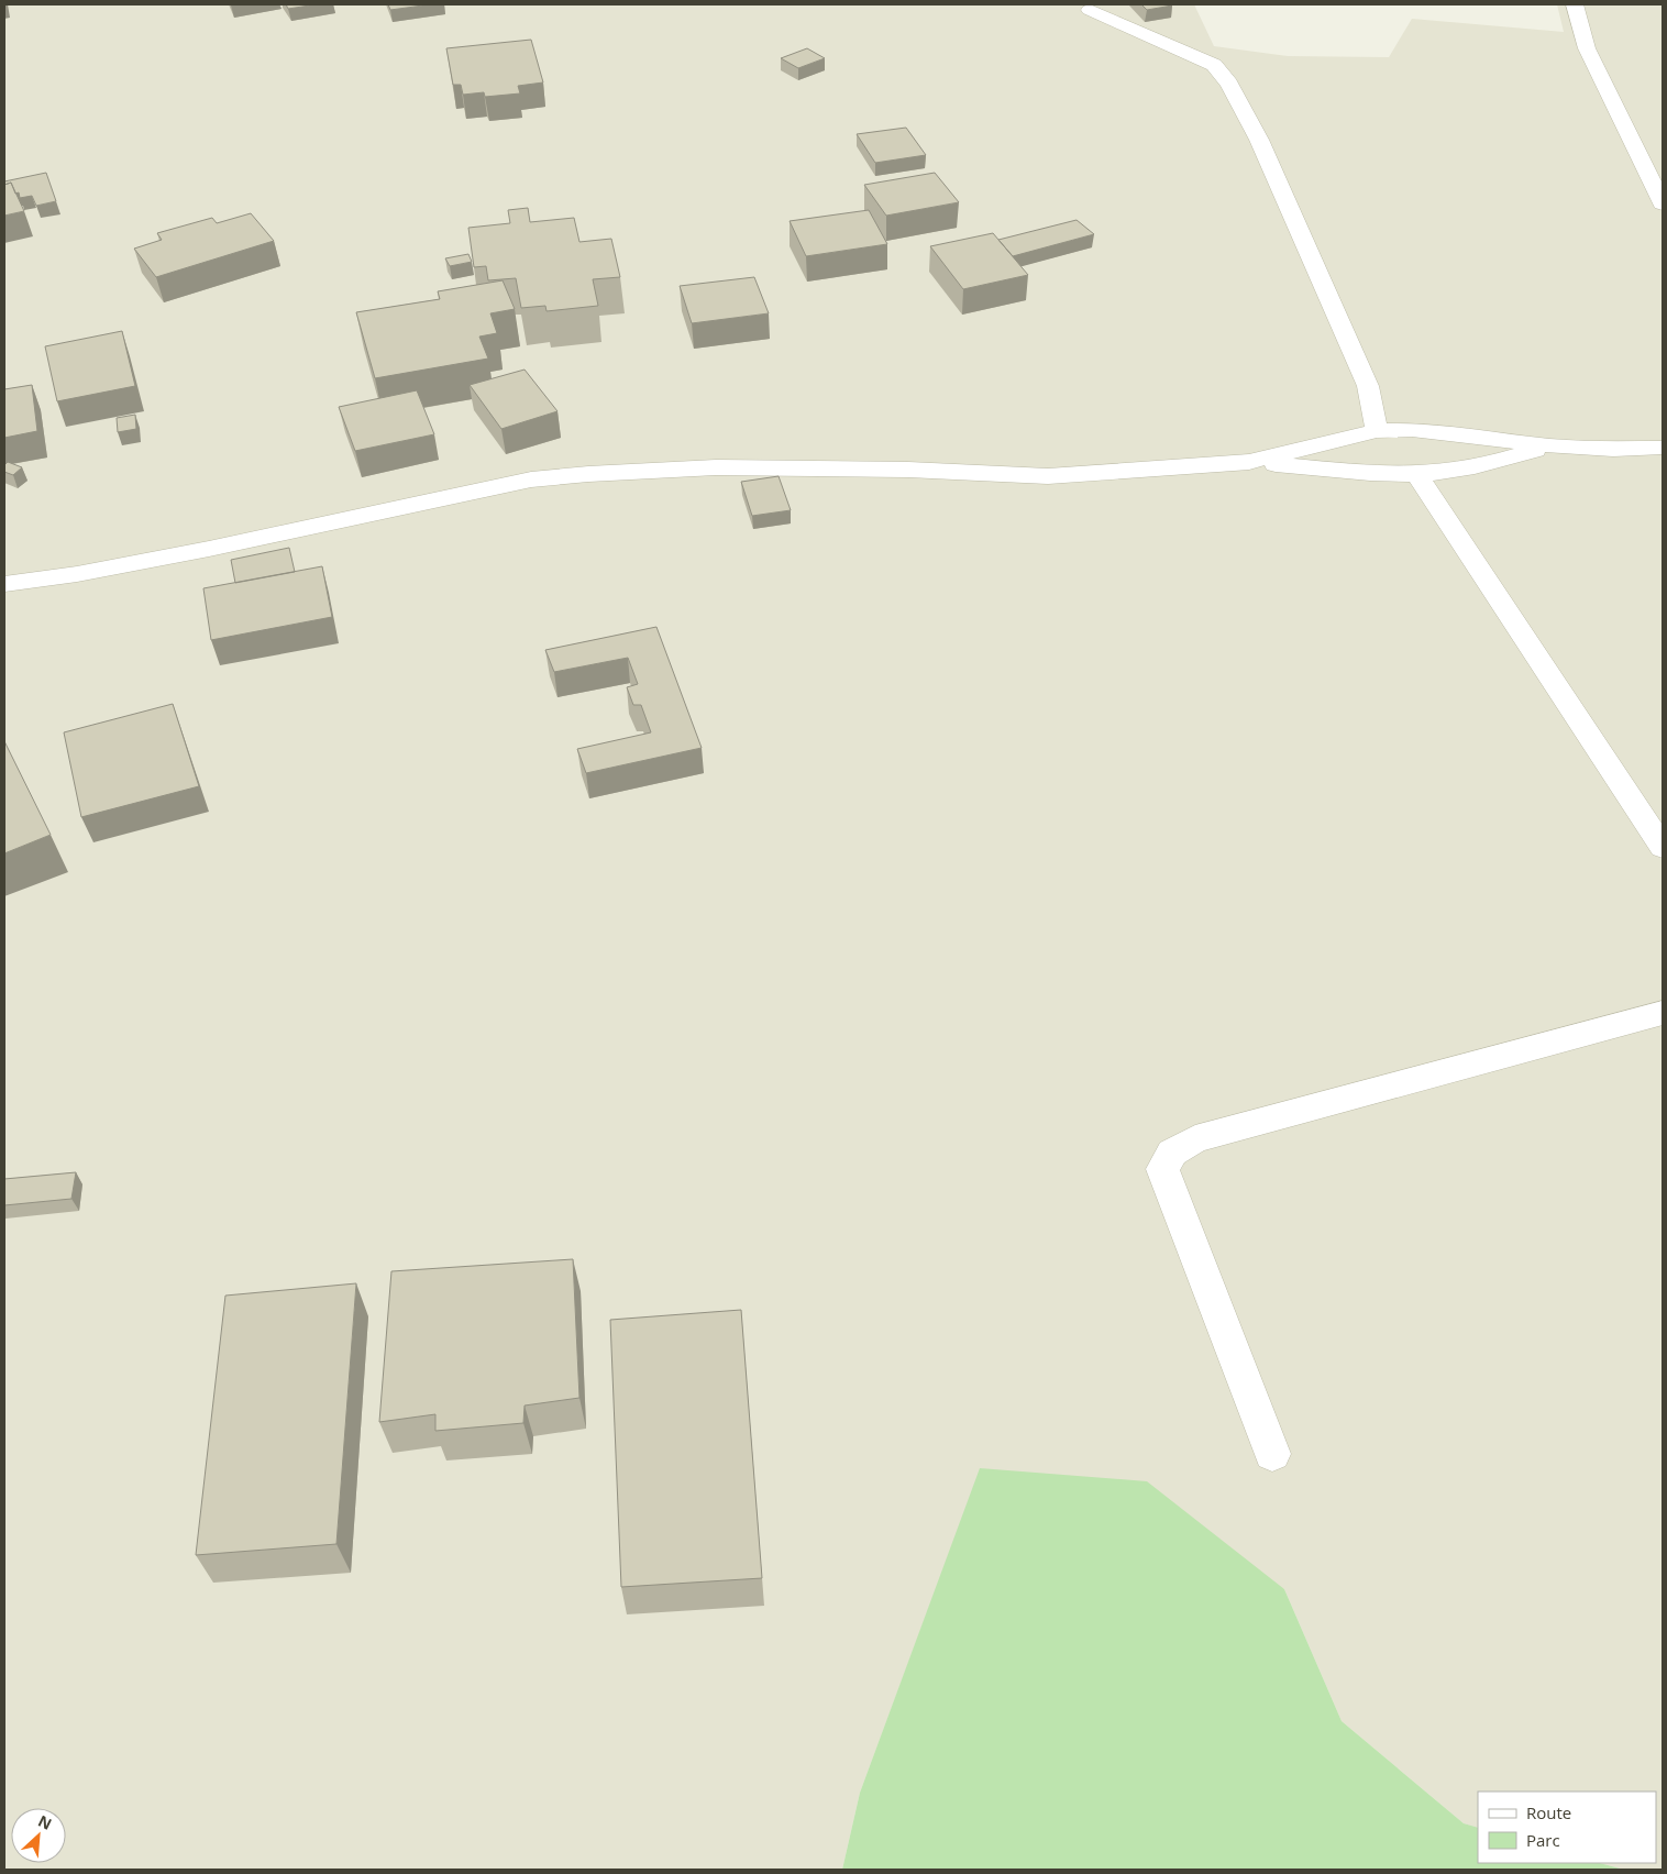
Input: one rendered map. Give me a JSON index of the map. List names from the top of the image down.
{
  "legend": ["Route", "Parc"],
  "north": "top right"
}
